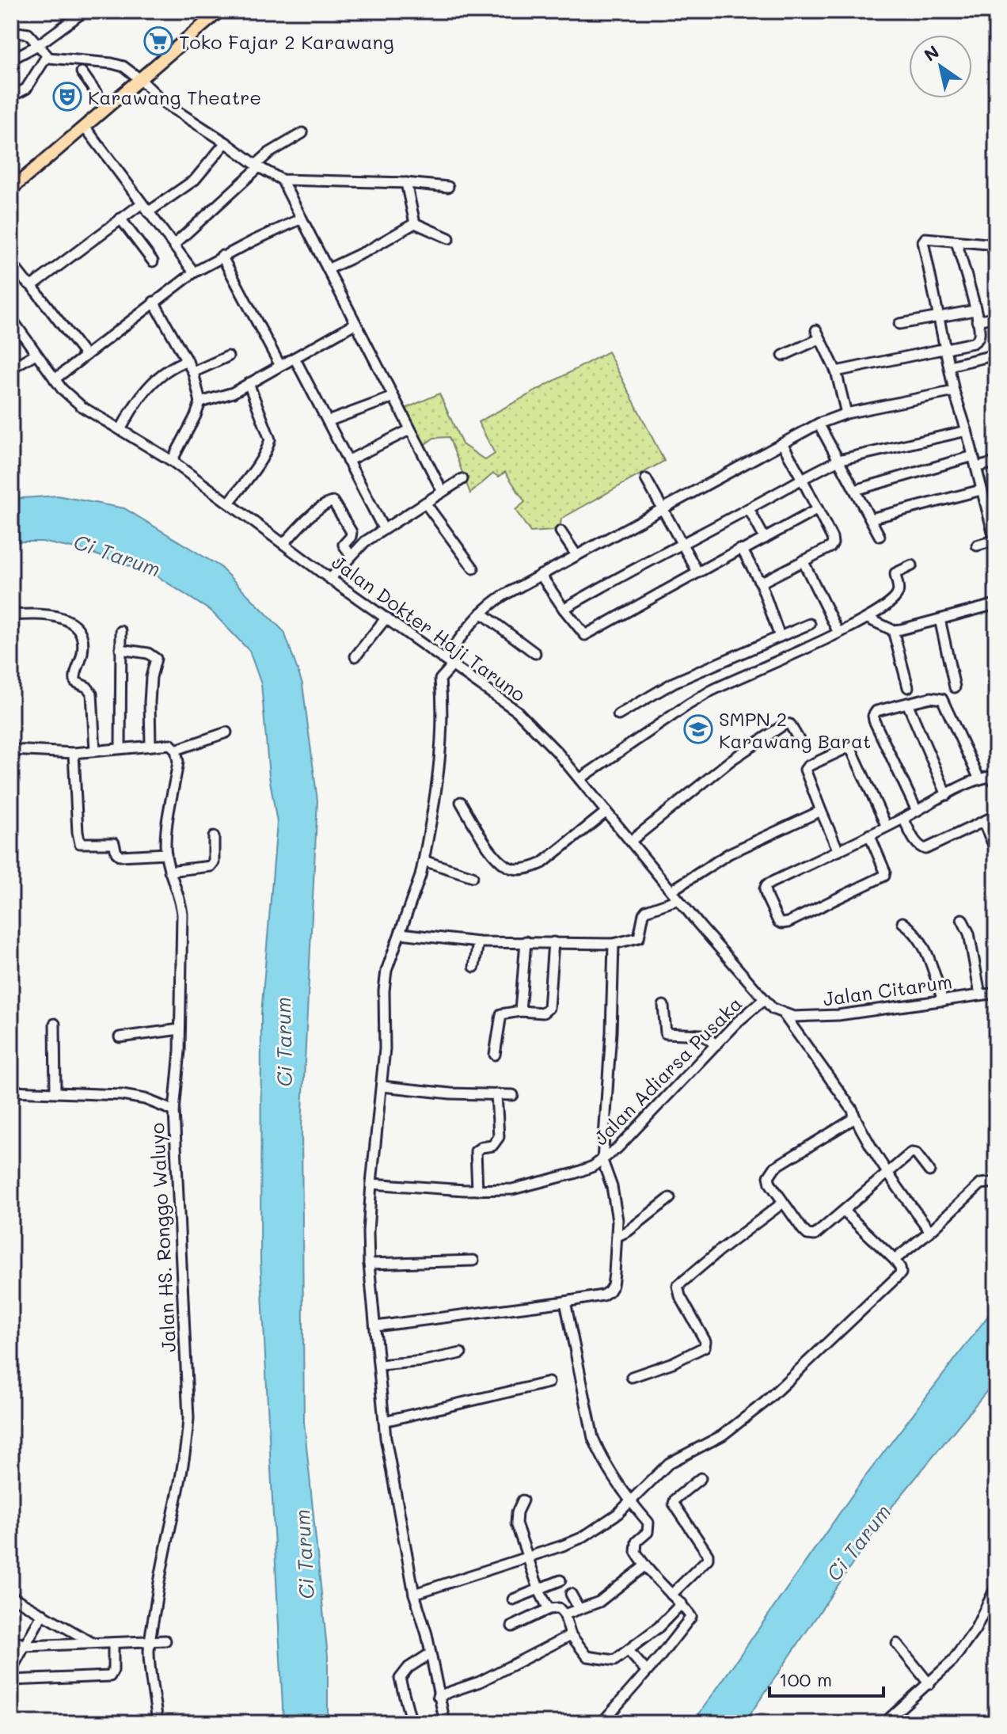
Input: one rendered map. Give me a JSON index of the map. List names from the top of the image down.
{
  "streets": {
    "street": [
      "Jalan Dokter Haji Taruno",
      "Jalan Citarum",
      "Jalan Adiarsa Pusaka",
      "Jalan HS. Ronggo Waluyo"
    ]
  },
  "crossings": [
    ["Jalan Dokter Haji Taruno", "Jalan Citarum"],
    ["Jalan Dokter Haji Taruno", "Jalan Adiarsa Pusaka"]
  ],
  "water": ["Ci Tarum"],
  "places": {
    "supermarket": ["Toko Fajar 2 Karawang"],
    "theatre": ["Karawang Theatre"],
    "school or university": ["SMPN 2 Karawang Barat"]
  },
  "scale_bar": "100 m",
  "north": "top left"
}
